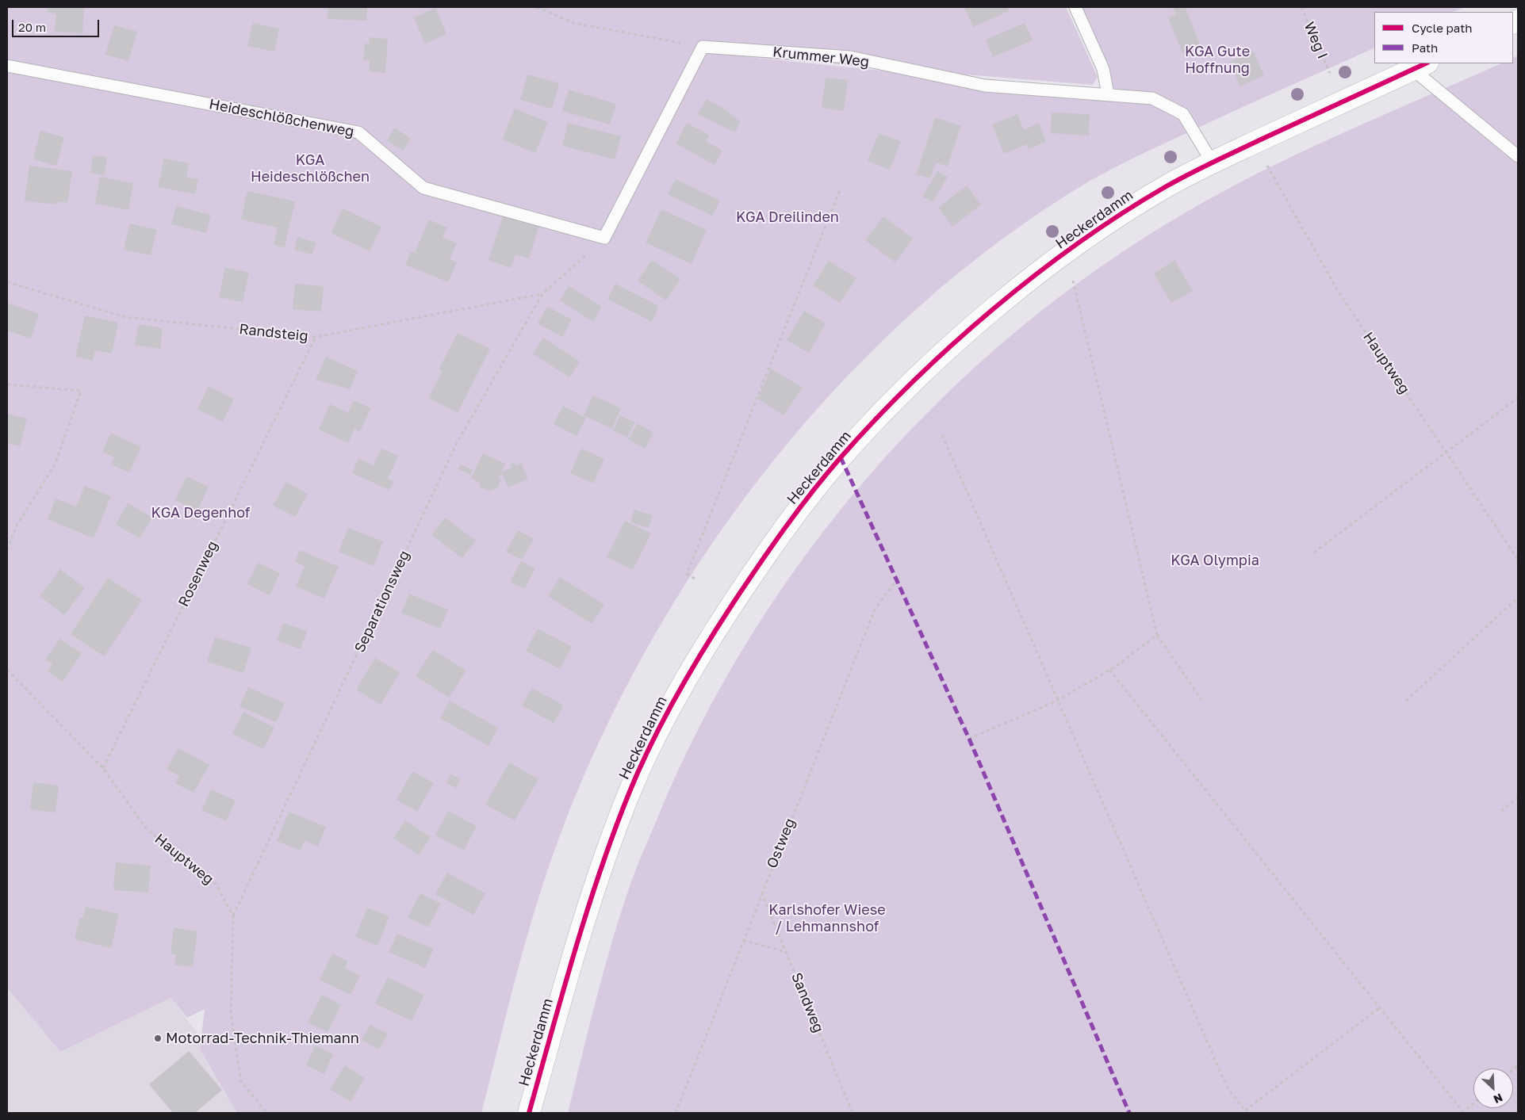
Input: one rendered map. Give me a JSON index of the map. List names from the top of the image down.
{
  "streets": {
    "street": ["Heckerdamm"],
    "lane": ["Krummer Weg", "Heideschlößchenweg"],
    "path": [
      "Weg I",
      "Randsteig",
      "Hauptweg",
      "Rosenweg",
      "Separationsweg",
      "Ostweg",
      "Sandweg"
    ]
  },
  "crossings": [
    ["Krummer Weg", "Heckerdamm"],
    ["Randsteig", "Rosenweg"],
    ["Randsteig", "Separationsweg"],
    ["Hauptweg", "Rosenweg"],
    ["Hauptweg", "Separationsweg"],
    ["Ostweg", "Sandweg"]
  ],
  "parks": [
    "KGA Gute Hoffnung",
    "KGA Heideschlößchen",
    "KGA Dreilinden",
    "KGA Degenhof",
    "KGA Olympia",
    "Karlshofer Wiese / Lehmannshof"
  ],
  "places": ["Motorrad-Technik-Thiemann"],
  "legend": ["Cycle path", "Path"],
  "scale_bar": "20 m",
  "north": "bottom right"
}
